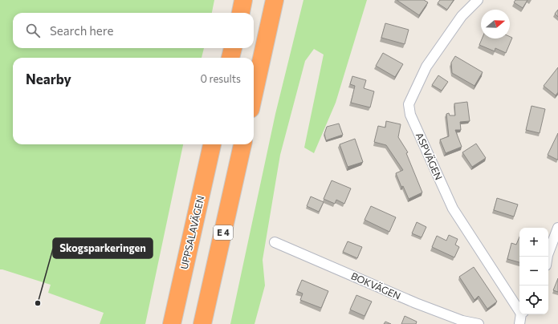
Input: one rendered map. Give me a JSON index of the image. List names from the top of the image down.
{
  "streets": {
    "highway": ["UPPSALAVÄGEN", "E 4"],
    "street": ["ASPVÄGEN", "BOKVÄGEN"]
  },
  "places": ["Skogsparkeringen"],
  "north": "right",
  "page": {
    "search": "Search here",
    "heading": ["Nearby", "0 results"],
    "map_buttons": ["+", "−"]
  }
}
